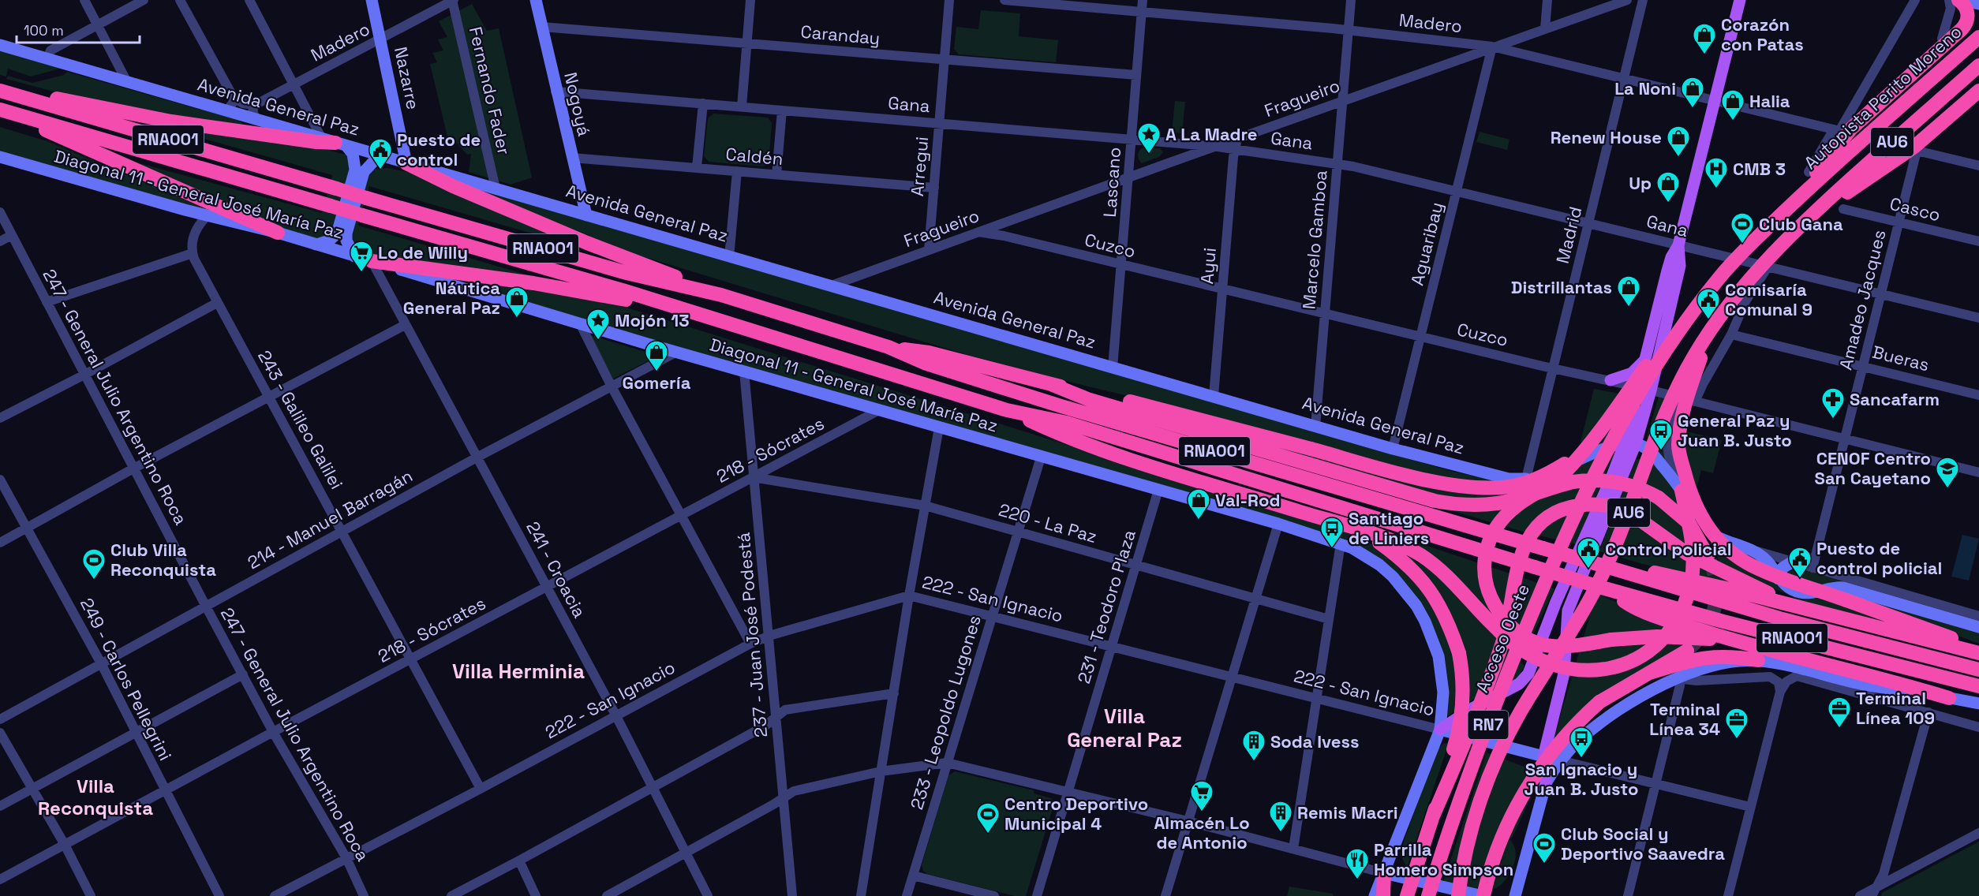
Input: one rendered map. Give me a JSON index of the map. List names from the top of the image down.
{
  "streets": {
    "highway": [
      "Autopista Perito Moreno",
      "RNA001",
      "AU6",
      "Acceso Oeste",
      "RN7"
    ],
    "street": [
      "Madero",
      "Caranday",
      "Nazarre",
      "Fernando Fader",
      "Fragueiro",
      "Nogoyá",
      "Gana",
      "Avenida General Paz",
      "Caldén",
      "Arregui",
      "Lascano",
      "Diagonal 11 - General José María Paz",
      "Casco",
      "Madrid",
      "Marcelo Gamboa",
      "Aguaribay",
      "Cuzco",
      "Ayui",
      "Amadeo Jacques",
      "Bueras",
      "247 - General Julio Argentino Roca",
      "243 - Galileo Galilei",
      "218 - Sócrates",
      "214 - Manuel Barragán",
      "220 - La Paz",
      "241 - Croacia",
      "222 - San Ignacio",
      "231 - Teodoro Plaza",
      "237 - Juan José Podestá",
      "249 - Carlos Pellegrini",
      "233 - Leopoldo Lugones"
    ]
  },
  "crossings": [
    ["Madero", "Nazarre"],
    ["Madero", "Fernando Fader"],
    ["Madero", "Fragueiro"],
    ["Madero", "Lascano"],
    ["Madero", "Madrid"],
    ["Madero", "Marcelo Gamboa"],
    ["Madero", "Aguaribay"],
    ["Caranday", "Nogoyá"],
    ["Caranday", "Arregui"],
    ["Caranday", "Lascano"],
    ["Nazarre", "Avenida General Paz"],
    ["Fernando Fader", "Avenida General Paz"],
    ["Autopista Perito Moreno", "Acceso Oeste"],
    ["Fragueiro", "Gana"],
    ["Fragueiro", "Avenida General Paz"],
    ["Fragueiro", "Arregui"],
    ["Fragueiro", "Lascano"],
    ["Fragueiro", "Marcelo Gamboa"],
    ["Fragueiro", "Aguaribay"],
    ["Fragueiro", "Cuzco"],
    ["Fragueiro", "Ayui"],
    ["Nogoyá", "Gana"],
    ["Nogoyá", "Avenida General Paz"],
    ["Nogoyá", "Caldén"],
    ["Gana", "Arregui"],
    ["Gana", "Lascano"],
    ["Gana", "Madrid"],
    ["Gana", "Marcelo Gamboa"],
    ["Gana", "Aguaribay"],
    ["Gana", "Ayui"],
    ["Gana", "Amadeo Jacques"],
    ["Avenida General Paz", "Lascano"],
    ["Avenida General Paz", "Madrid"],
    ["Avenida General Paz", "Marcelo Gamboa"],
    ["Avenida General Paz", "Aguaribay"],
    ["Avenida General Paz", "Ayui"],
    ["RNA001", "AU6"],
    ["RNA001", "RN7"],
    ["AU6", "RN7"],
    ["Caldén", "Arregui"],
    ["Lascano", "Cuzco"],
    ["Diagonal 11 - General José María Paz", "218 - Sócrates"],
    ["Diagonal 11 - General José María Paz", "214 - Manuel Barragán"],
    ["Diagonal 11 - General José María Paz", "241 - Croacia"],
    ["Diagonal 11 - General José María Paz", "222 - San Ignacio"],
    ["Diagonal 11 - General José María Paz", "231 - Teodoro Plaza"],
    ["Diagonal 11 - General José María Paz", "237 - Juan José Podestá"],
    ["Diagonal 11 - General José María Paz", "233 - Leopoldo Lugones"],
    ["Casco", "Amadeo Jacques"],
    ["Madrid", "Cuzco"],
    ["Marcelo Gamboa", "Cuzco"],
    ["Aguaribay", "Cuzco"],
    ["Cuzco", "Ayui"],
    ["Cuzco", "Amadeo Jacques"],
    ["Amadeo Jacques", "Bueras"],
    ["247 - General Julio Argentino Roca", "218 - Sócrates"],
    ["247 - General Julio Argentino Roca", "214 - Manuel Barragán"],
    ["247 - General Julio Argentino Roca", "222 - San Ignacio"],
    ["243 - Galileo Galilei", "218 - Sócrates"],
    ["243 - Galileo Galilei", "214 - Manuel Barragán"],
    ["243 - Galileo Galilei", "222 - San Ignacio"],
    ["218 - Sócrates", "220 - La Paz"],
    ["218 - Sócrates", "241 - Croacia"],
    ["218 - Sócrates", "237 - Juan José Podestá"],
    ["218 - Sócrates", "249 - Carlos Pellegrini"],
    ["214 - Manuel Barragán", "241 - Croacia"],
    ["214 - Manuel Barragán", "249 - Carlos Pellegrini"],
    ["220 - La Paz", "231 - Teodoro Plaza"],
    ["220 - La Paz", "237 - Juan José Podestá"],
    ["220 - La Paz", "233 - Leopoldo Lugones"],
    ["241 - Croacia", "222 - San Ignacio"],
    ["222 - San Ignacio", "231 - Teodoro Plaza"],
    ["222 - San Ignacio", "237 - Juan José Podestá"],
    ["222 - San Ignacio", "233 - Leopoldo Lugones"]
  ],
  "districts": ["Villa Herminia", "Villa General Paz", "Villa Reconquista"],
  "places": {
    "shop": [
      "Corazón con Patas",
      "La Noni",
      "Halia",
      "Renew House",
      "Up",
      "Distrillantas",
      "Náutica General Paz",
      "Gomería",
      "Val-Rod"
    ],
    "place": ["A La Madre", "Mojón 13"],
    "public building": [
      "Puesto de control",
      "Comisaría Comunal 9",
      "Control policial",
      "Puesto de control policial"
    ],
    "hospital": ["CMB 3"],
    "sports": [
      "Club Gana",
      "Club Villa Reconquista",
      "Centro Deportivo Municipal 4",
      "Club Social y Deportivo Saavedra"
    ],
    "supermarket": ["Lo de Willy", "Almacén Lo de Antonio"],
    "pharmacy": ["Sancafarm"],
    "bus stop": ["General Paz y Juan B. Justo", "Santiago de Liniers", "San Ignacio y Juan B. Justo"],
    "school or university": ["CENOF Centro San Cayetano"],
    "office": ["Terminal Línea 109", "Terminal Línea 34"],
    "building": ["Soda Ivess", "Remis Macri"],
    "restaurant": ["Parrilla Homero Simpson"]
  },
  "scale_bar": "100 m"
}
